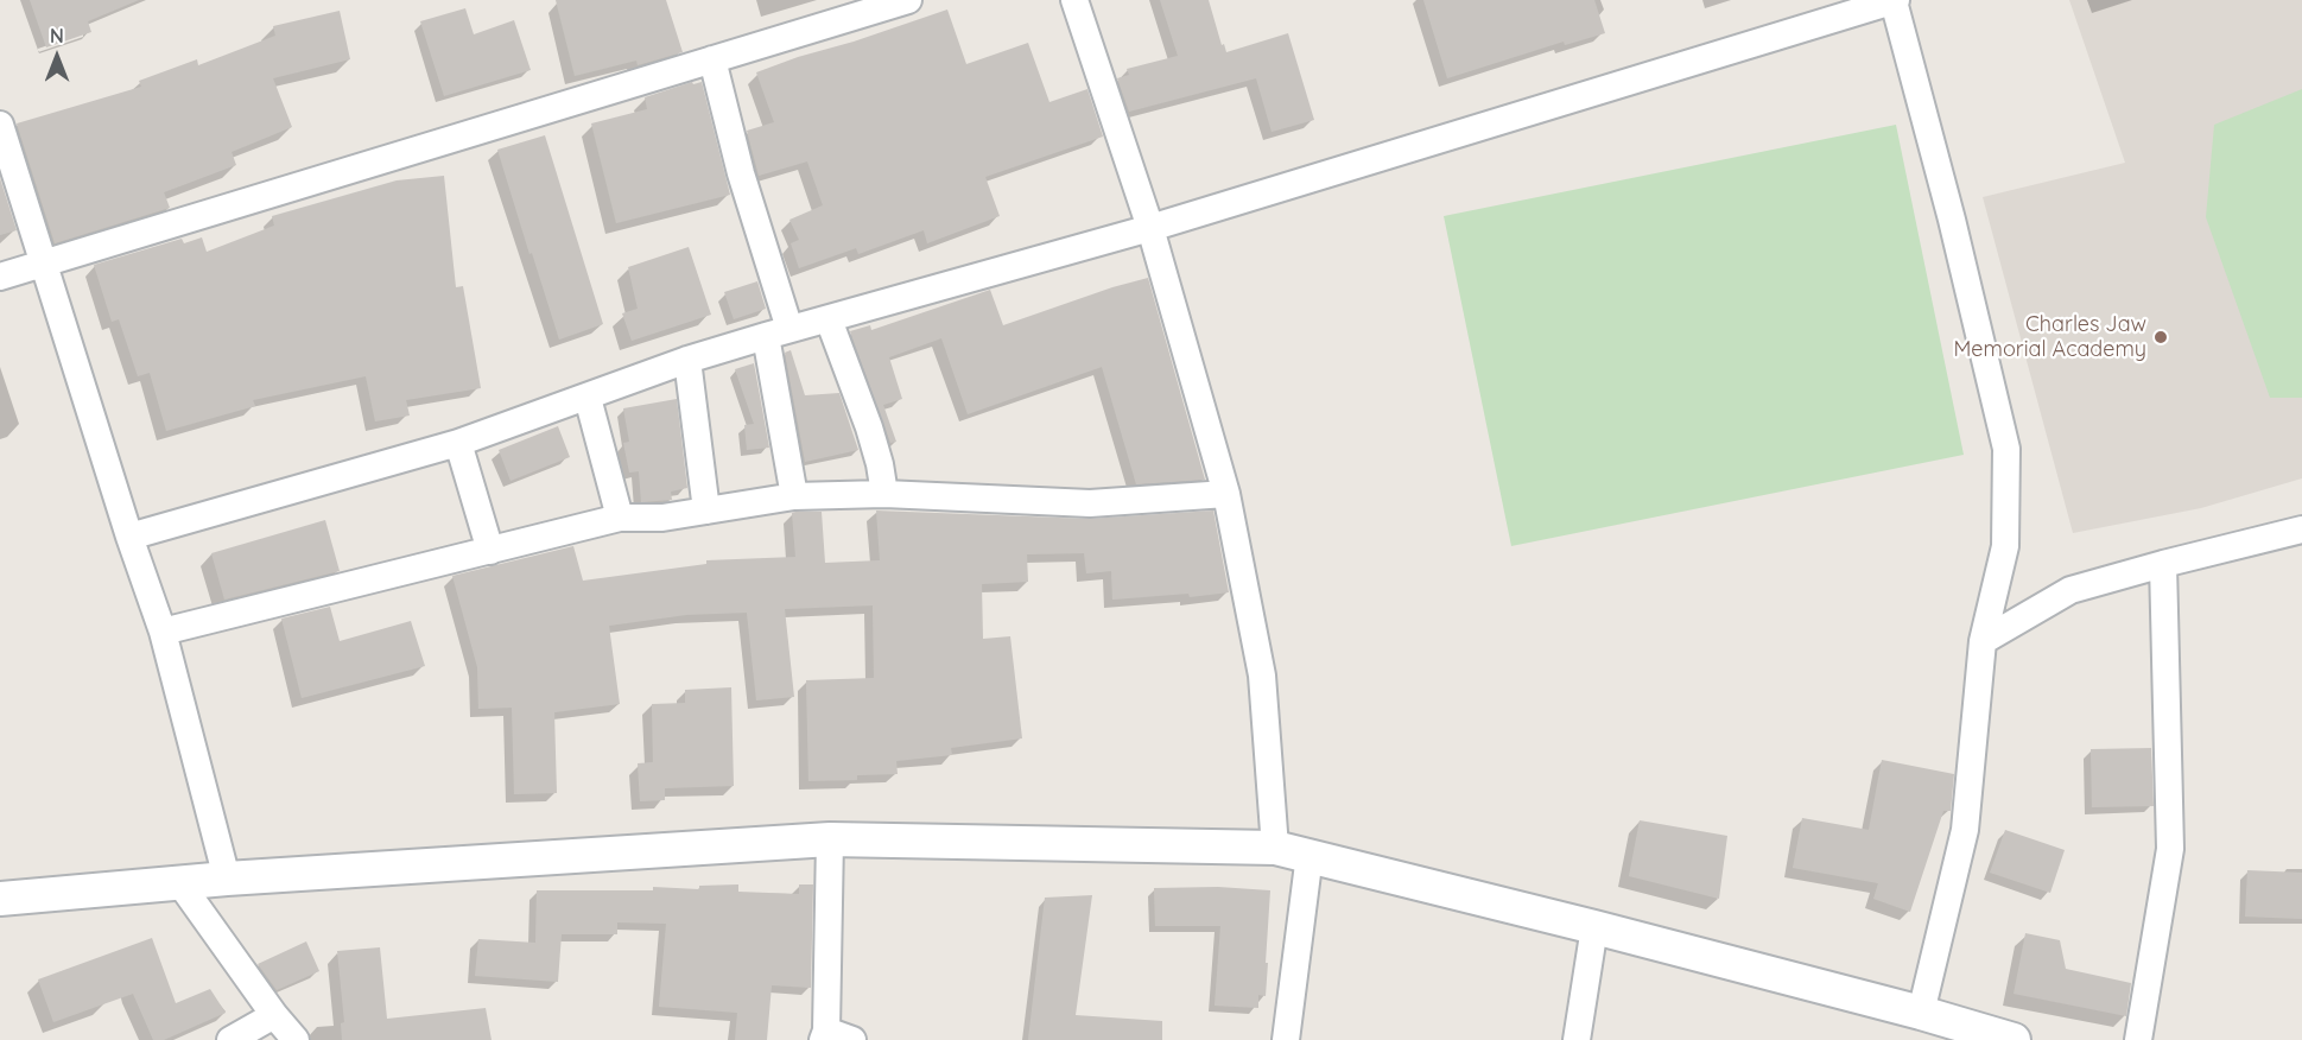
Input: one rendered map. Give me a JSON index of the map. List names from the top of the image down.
{
  "places": ["Charles Jaw Memorial Academy"],
  "north": "top"
}
